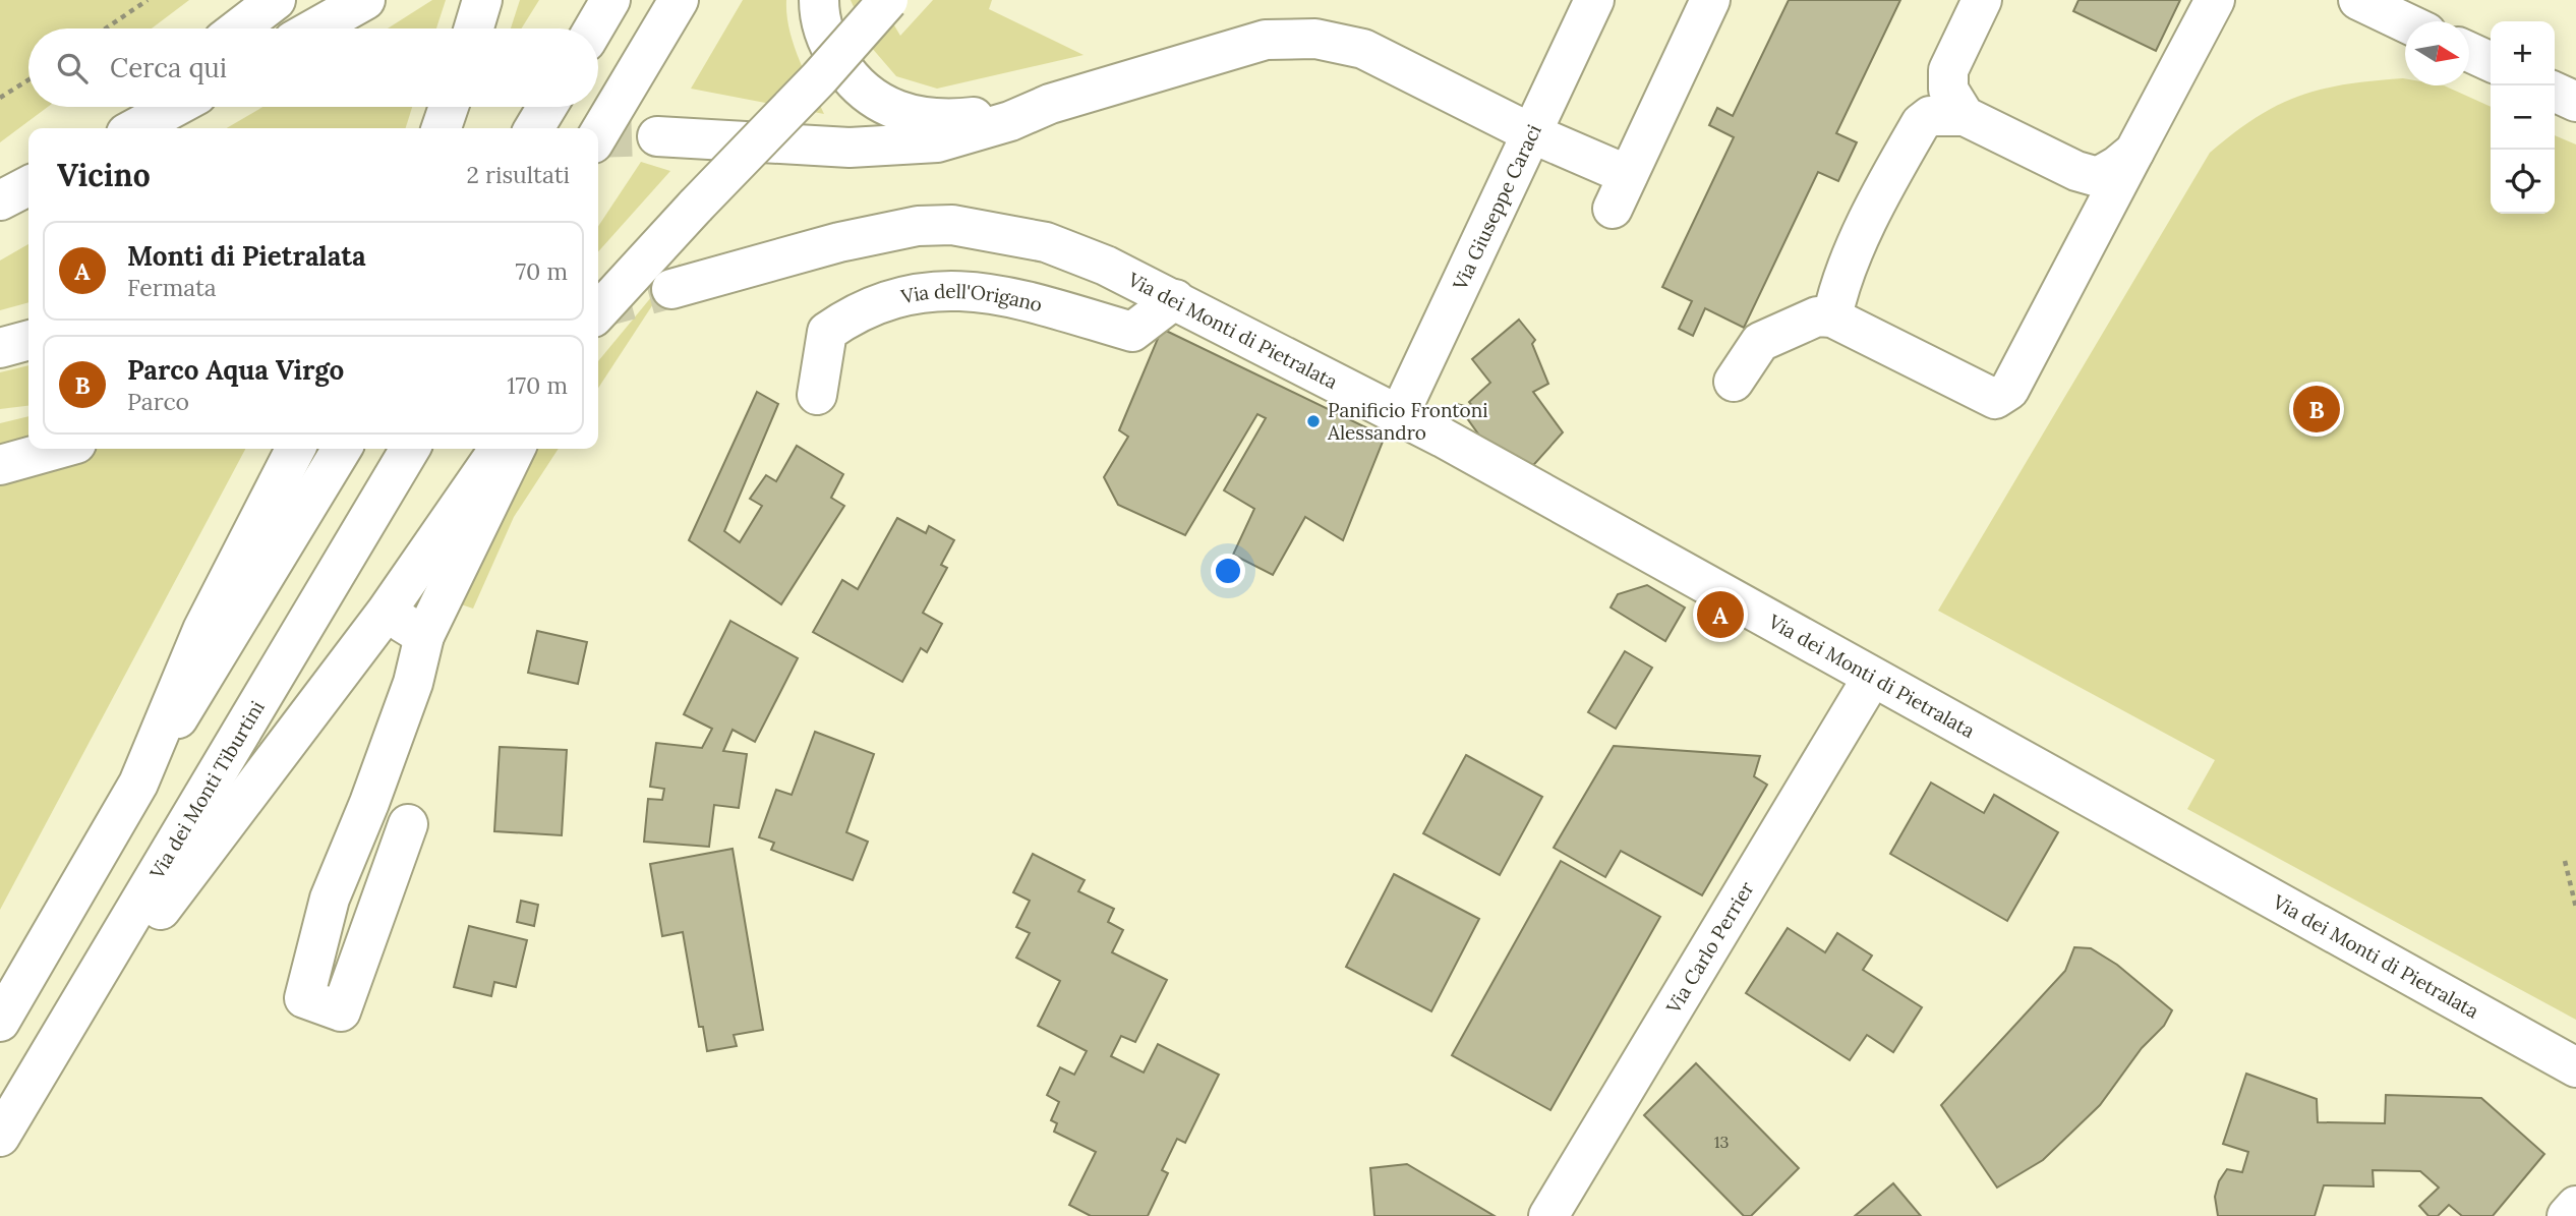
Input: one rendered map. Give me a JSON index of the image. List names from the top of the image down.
{
  "streets": {
    "street": [
      "Via Giuseppe Caraci",
      "Via dell'Origano",
      "Via dei Monti di Pietralata",
      "Via dei Monti Tiburtini",
      "Via Carlo Perrier"
    ]
  },
  "crossings": [
    ["Via Giuseppe Caraci", "Via dei Monti di Pietralata"],
    ["Via dell'Origano", "Via dei Monti di Pietralata"],
    ["Via dei Monti di Pietralata", "Via Carlo Perrier"]
  ],
  "places": ["Panificio Frontoni Alessandro"],
  "house_numbers": ["13"],
  "north": "right",
  "page": {
    "map_buttons": ["+", "−"],
    "search": "Cerca qui",
    "heading": ["Vicino", "2 risultati"],
    "list": [
      {
        "mark": "A",
        "name": "Monti di Pietralata",
        "note": "Fermata",
        "value": "70 m"
      },
      {
        "mark": "B",
        "name": "Parco Aqua Virgo",
        "note": "Parco",
        "value": "170 m"
      }
    ],
    "pins": ["B", "A"]
  }
}
